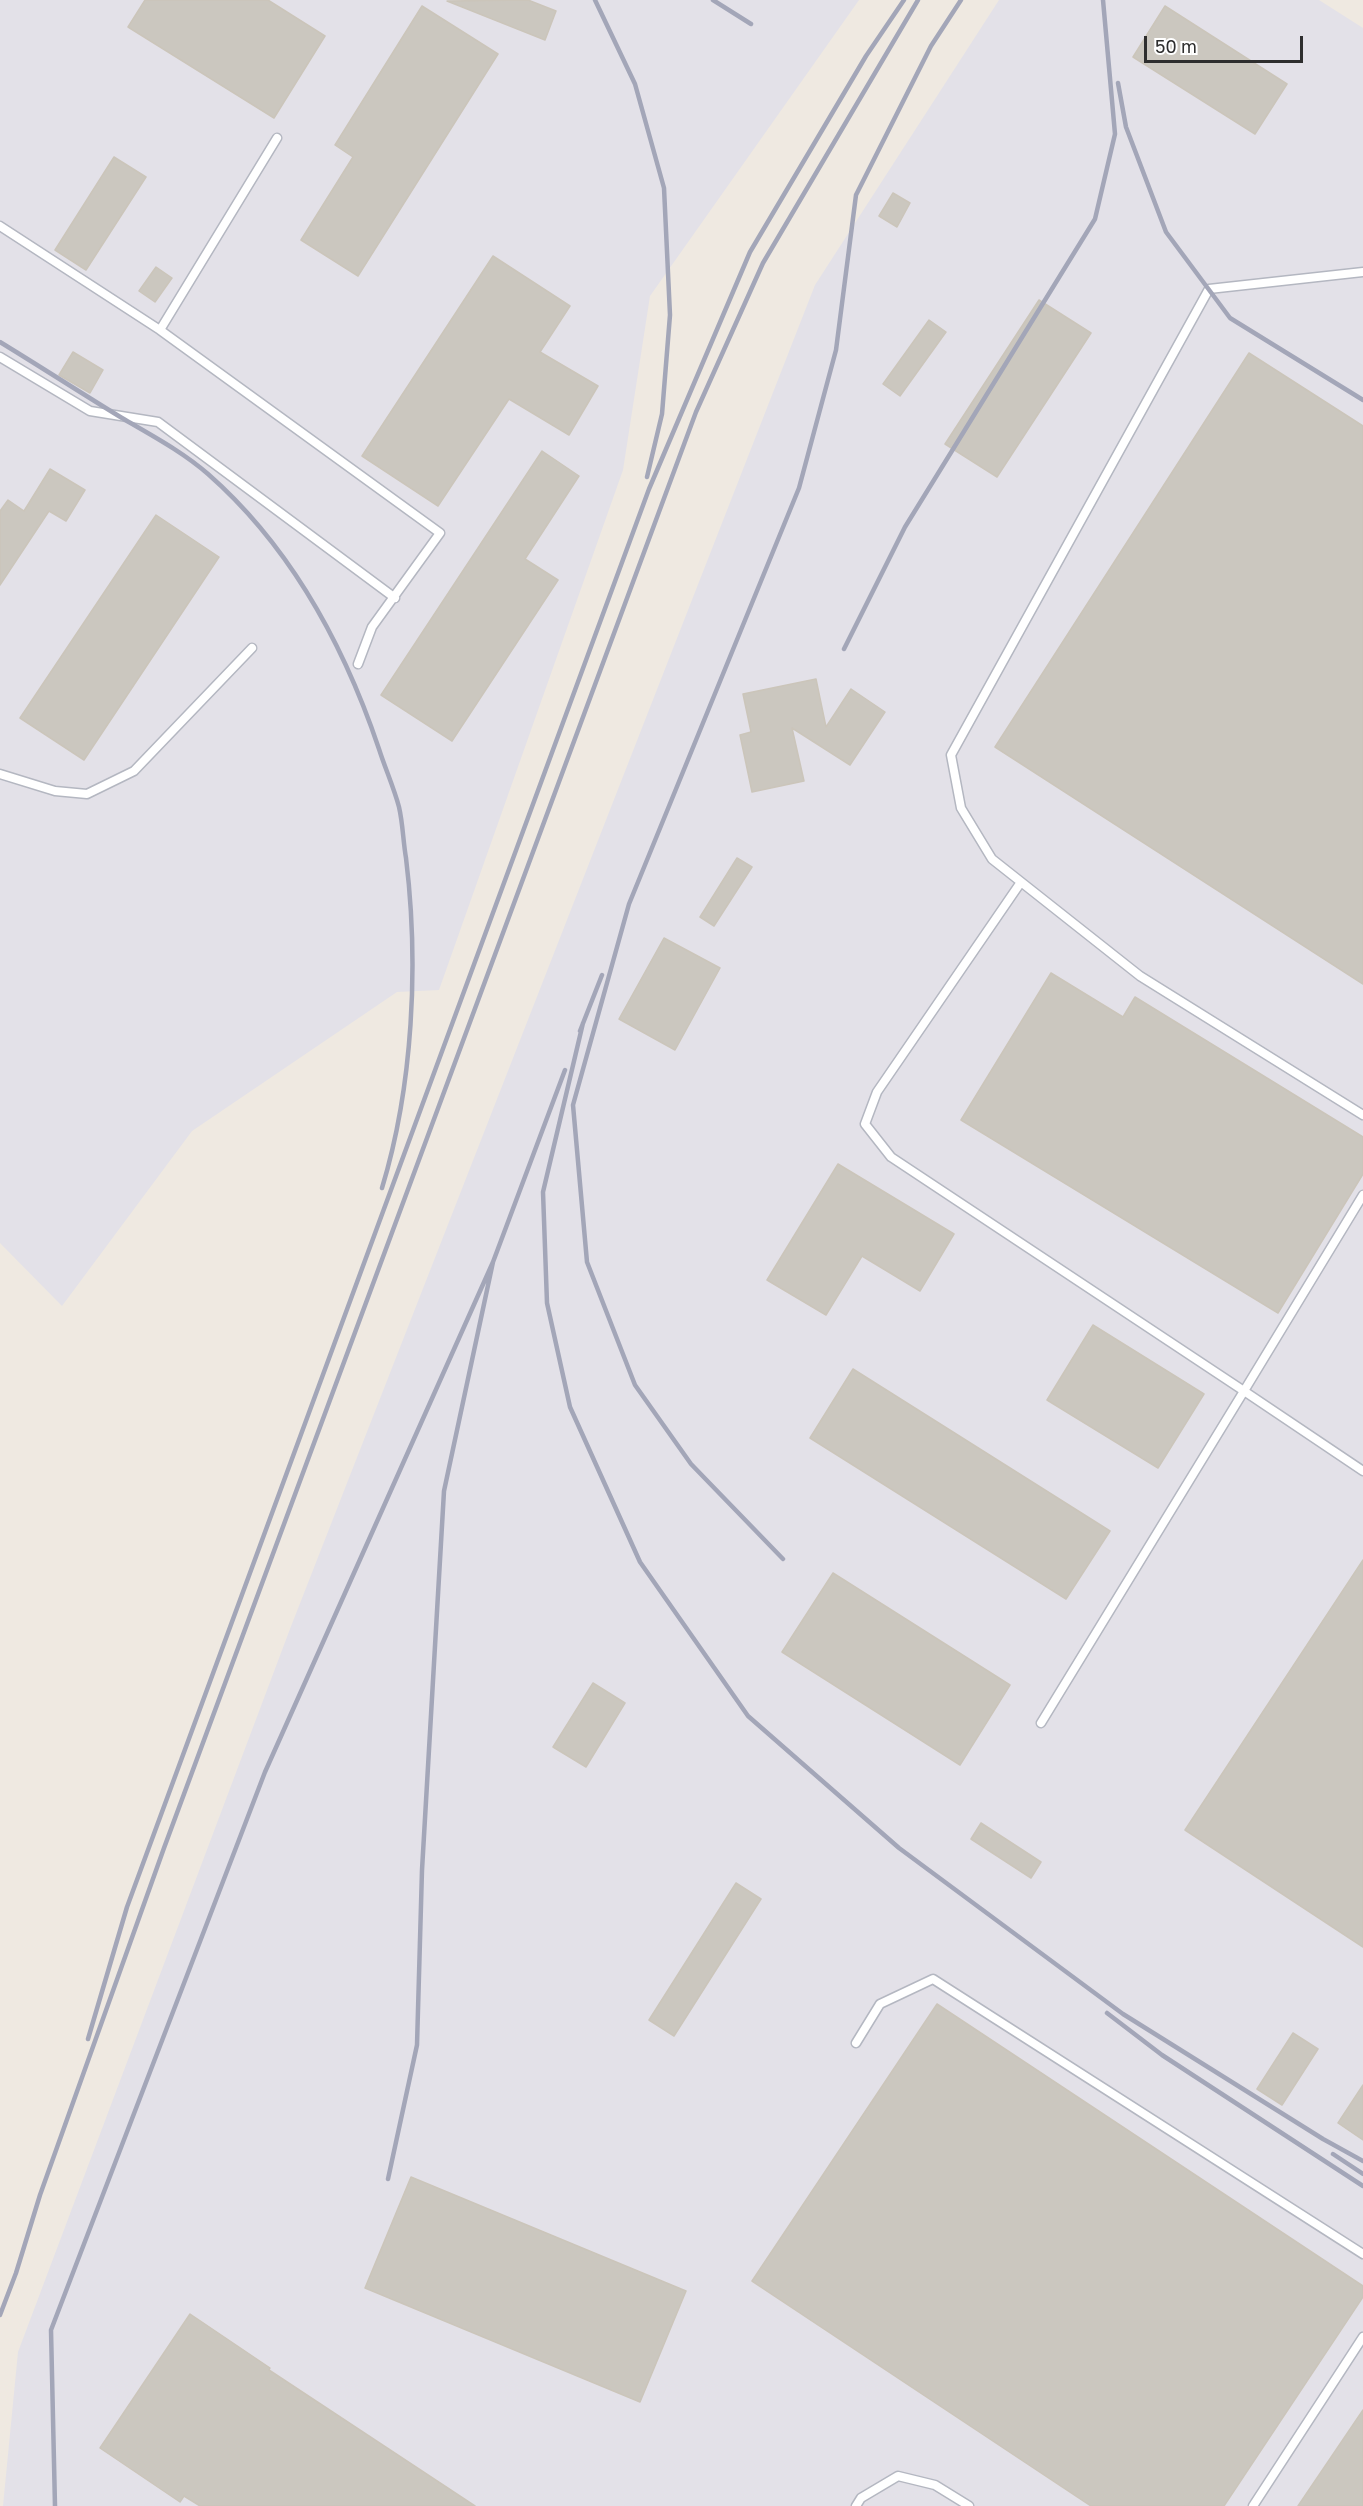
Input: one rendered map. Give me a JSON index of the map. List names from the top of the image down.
{
  "scale_bar": "50 m"
}
